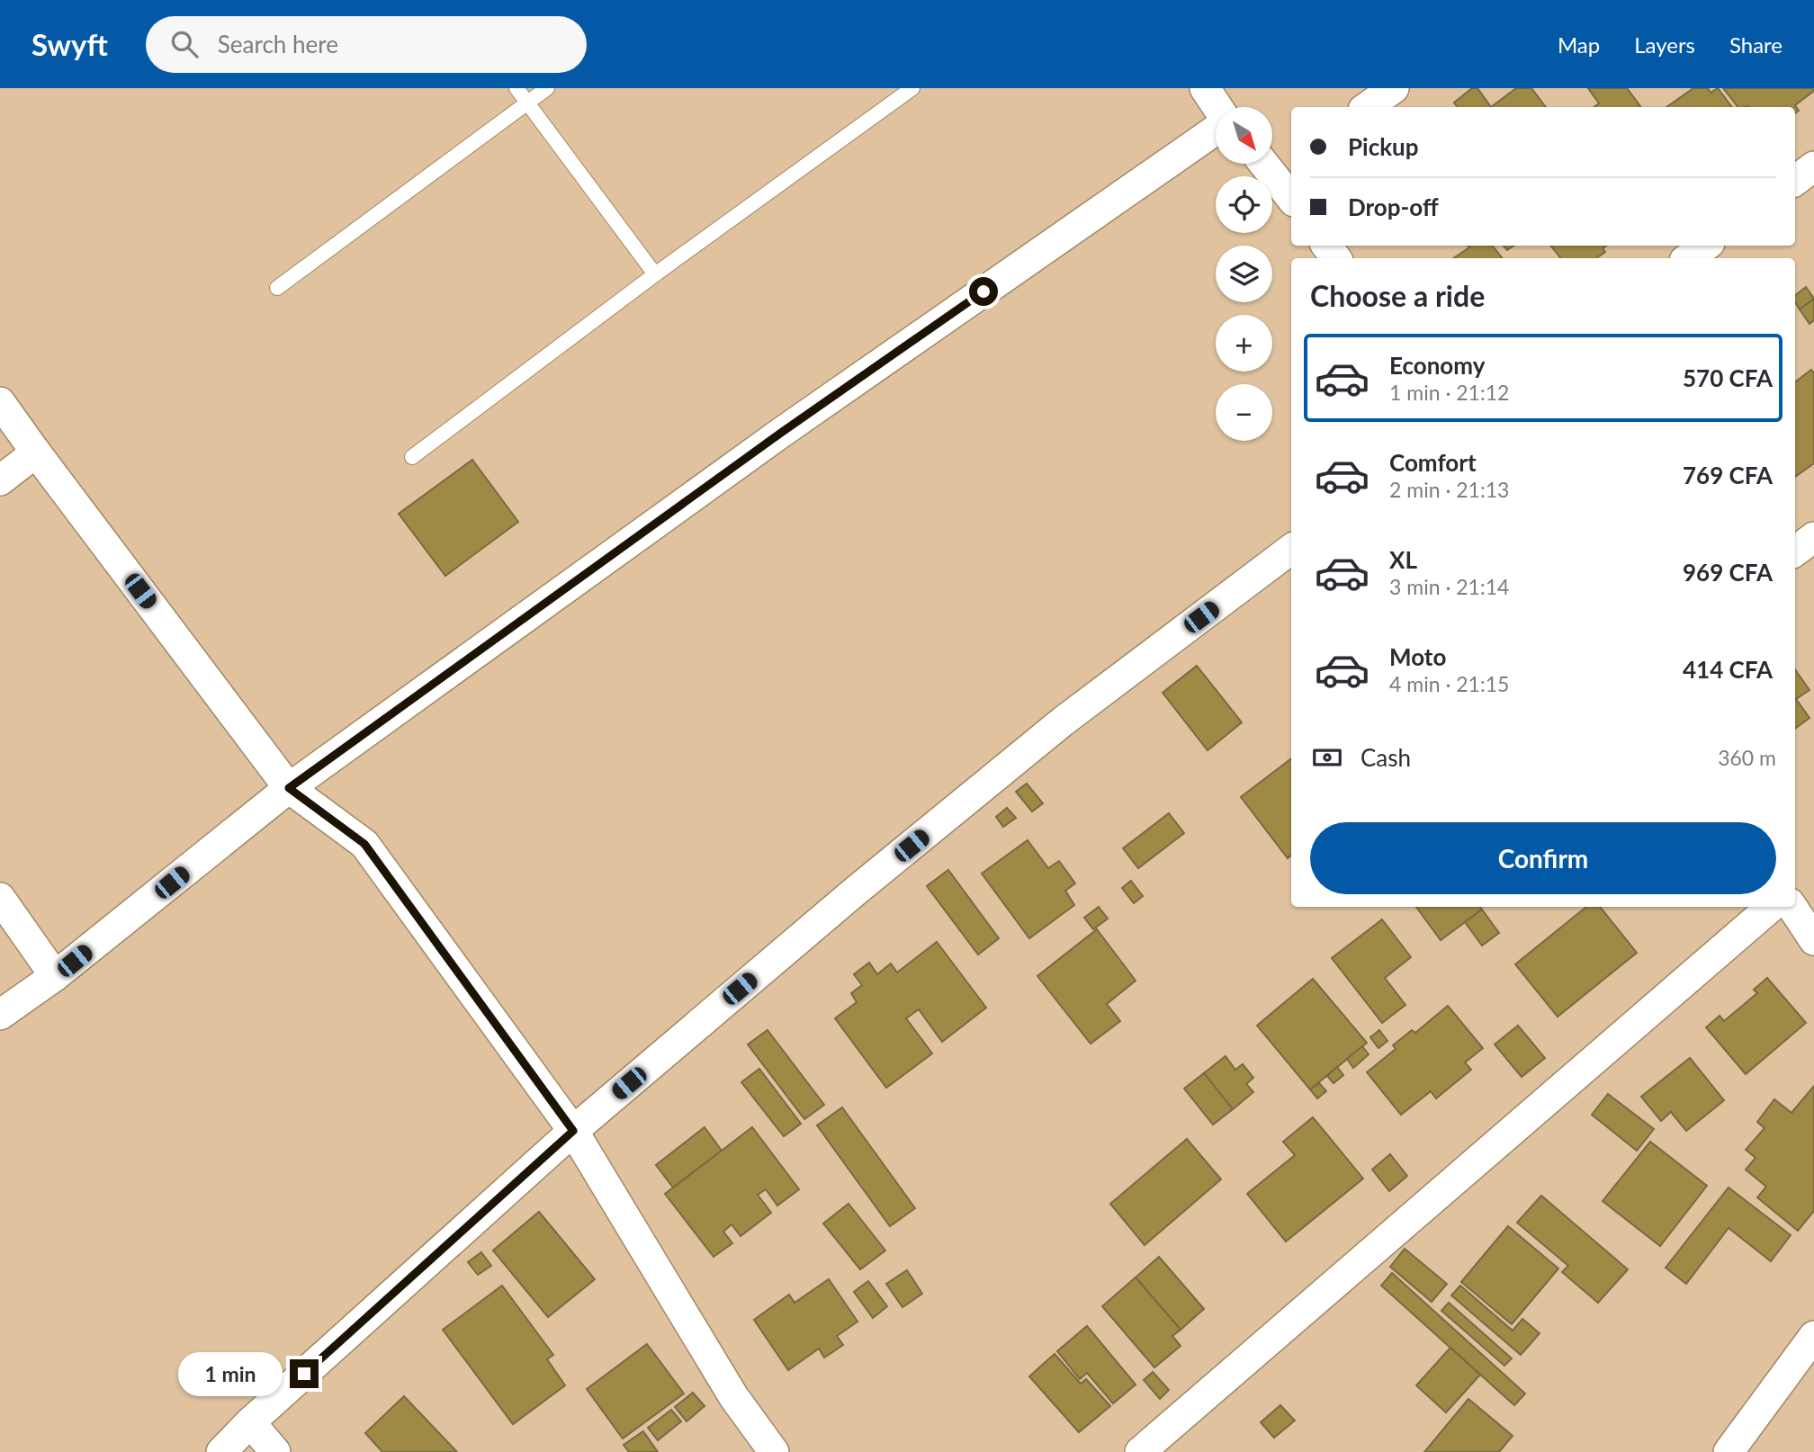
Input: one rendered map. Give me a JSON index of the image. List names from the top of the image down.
{
  "north": "bottom right",
  "page": {
    "header": "Swyft",
    "search": "Search here",
    "nav": ["Map", "Layers", "Share"],
    "map_buttons": ["+", "−"],
    "banner": ["Pickup", "Drop-off"],
    "heading": "Choose a ride",
    "list": [
      {
        "name": "Economy",
        "note": "1 min · 21:12",
        "value": "570 CFA"
      },
      {
        "name": "Comfort",
        "note": "2 min · 21:13",
        "value": "769 CFA"
      },
      {
        "name": "XL",
        "note": "3 min · 21:14",
        "value": "969 CFA"
      },
      {
        "name": "Moto",
        "note": "4 min · 21:15",
        "value": "414 CFA"
      }
    ],
    "pay": ["Cash", "360 m"],
    "buttons": "Confirm",
    "bubble": "1 min"
  }
}
